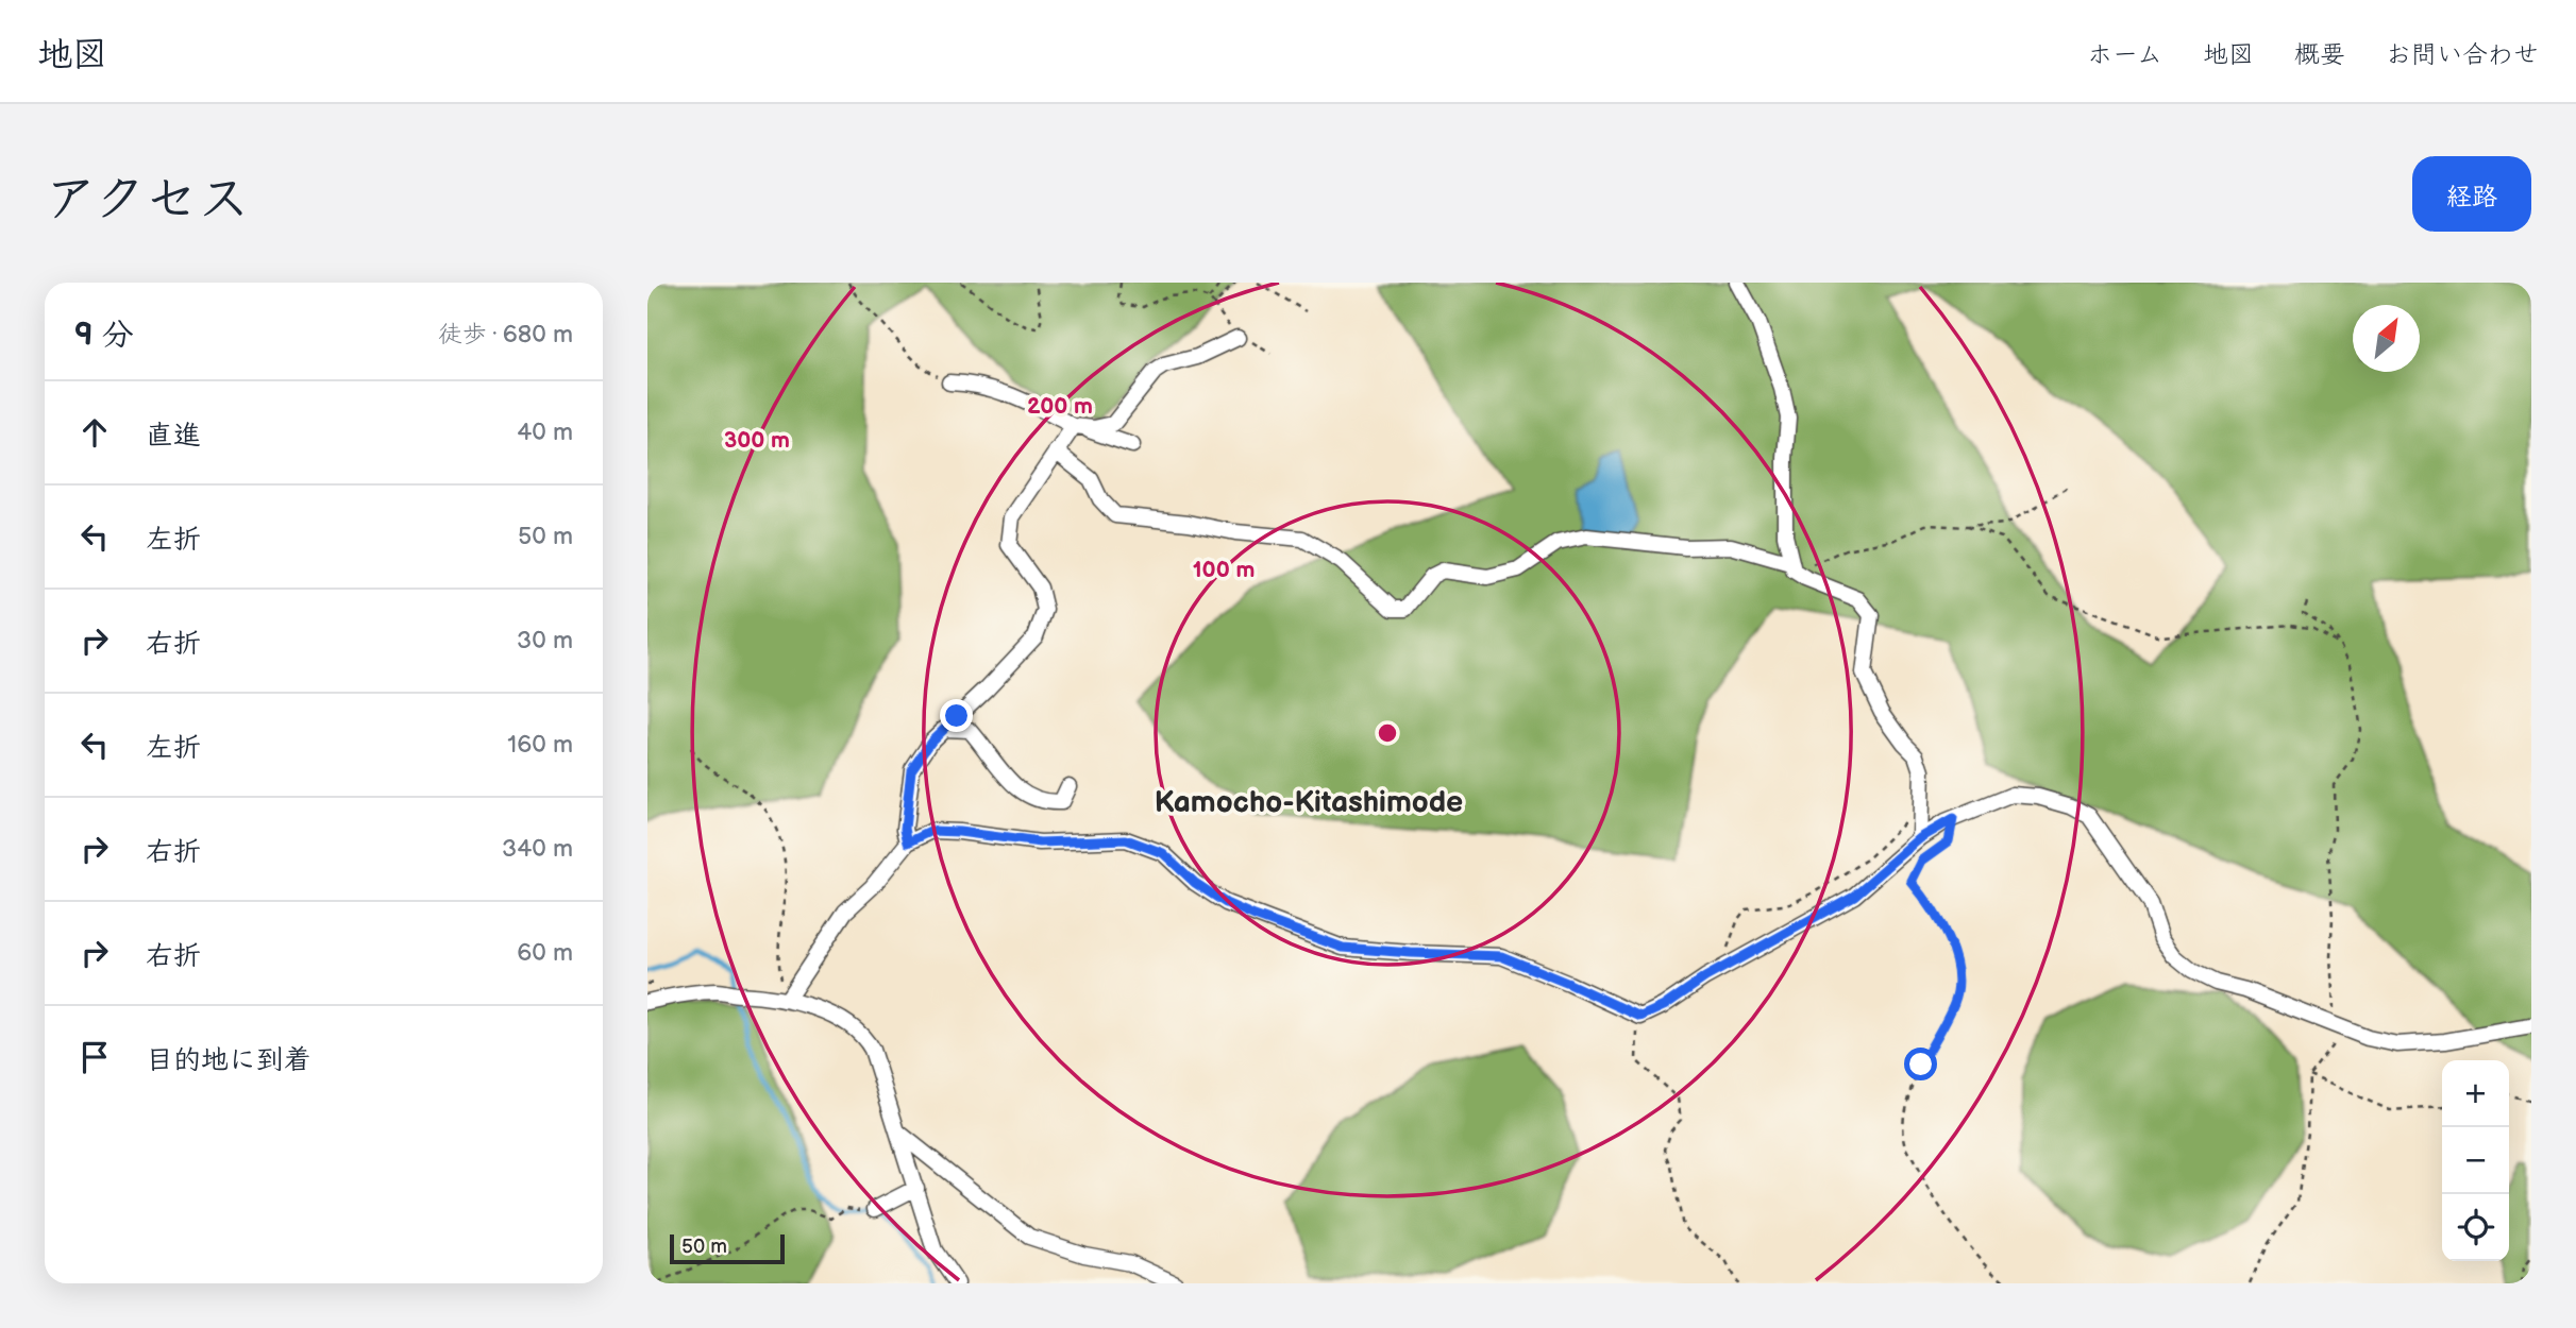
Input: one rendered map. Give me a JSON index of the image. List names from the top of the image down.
{
  "districts": ["Kamocho-Kitashimode"],
  "scale_bar": "50 m",
  "north": "top right",
  "page": {
    "header": "地図",
    "nav": [
      "ホーム",
      "地図",
      "概要",
      "お問い合わせ"
    ],
    "title": "アクセス",
    "buttons": "経路",
    "heading": ["9 分", "徒歩 · 680 m"],
    "list": [
      ["直進", "40 m"],
      ["左折", "50 m"],
      ["右折", "30 m"],
      ["左折", "160 m"],
      ["右折", "340 m"],
      ["右折", "60 m"],
      "目的地に到着"
    ],
    "map_buttons": ["+", "−"],
    "scale": "50 m"
  },
  "rings": ["200 m", "300 m", "100 m"]
}
